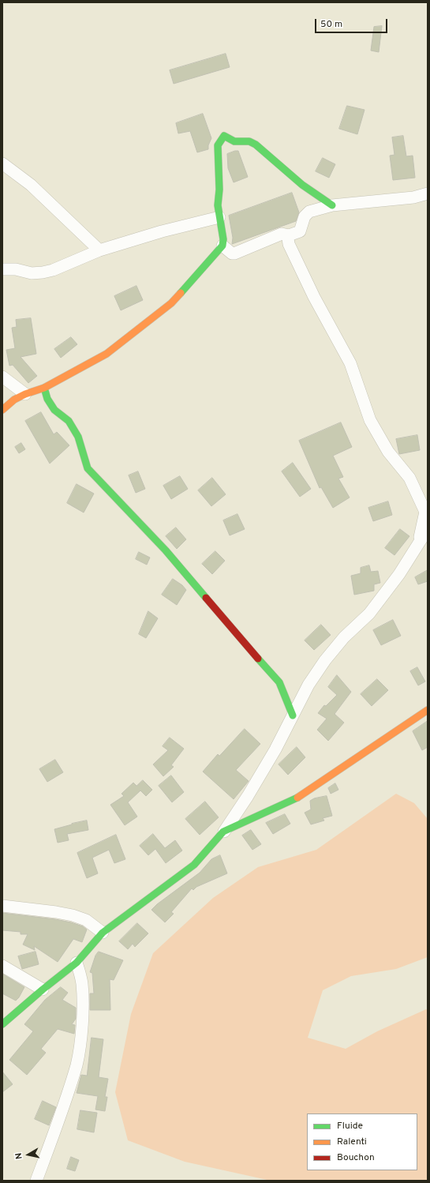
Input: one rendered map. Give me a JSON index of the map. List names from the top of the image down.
{
  "legend": ["Fluide", "Ralenti", "Bouchon"],
  "scale_bar": "50 m",
  "north": "left"
}
